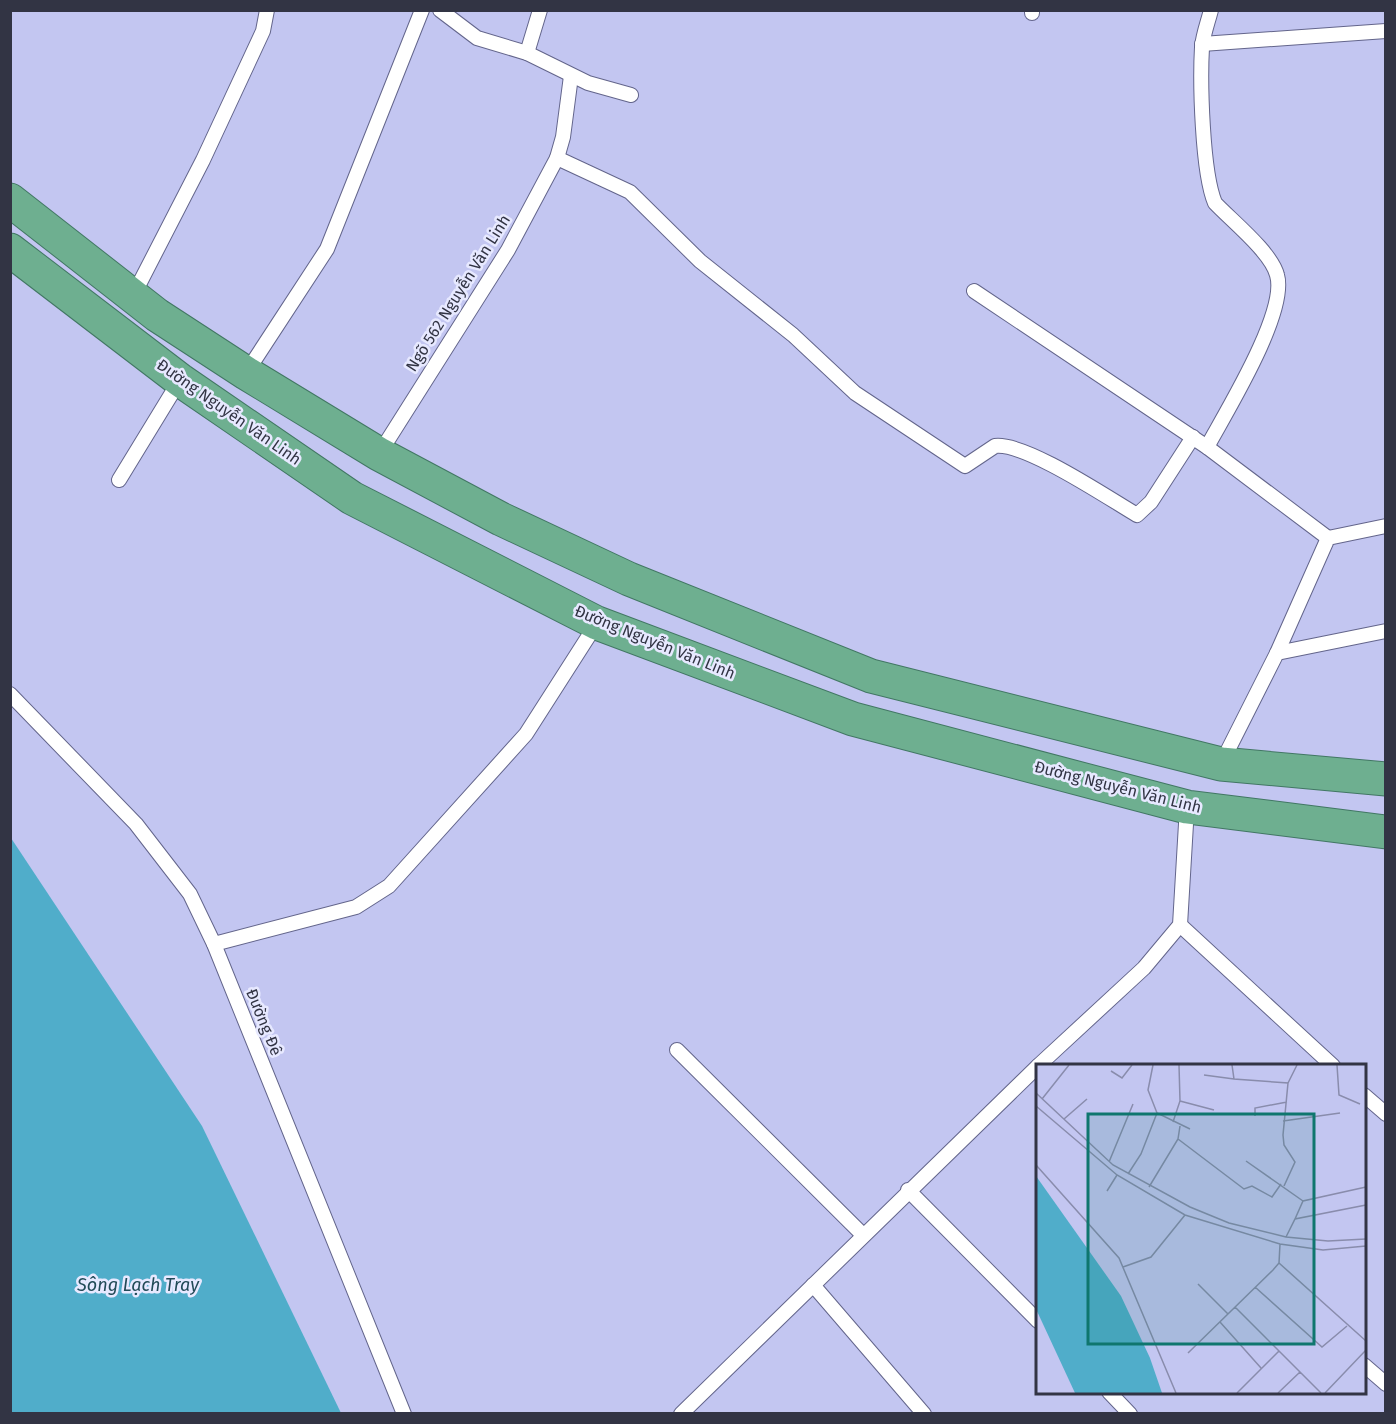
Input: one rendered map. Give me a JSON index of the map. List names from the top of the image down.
{
  "streets": {
    "highway": ["Đường Nguyễn Văn Linh"],
    "lane": ["Ngõ 562 Nguyễn Văn Linh", "Đường Đê"]
  },
  "water": ["Sông Lạch Tray"]
}
